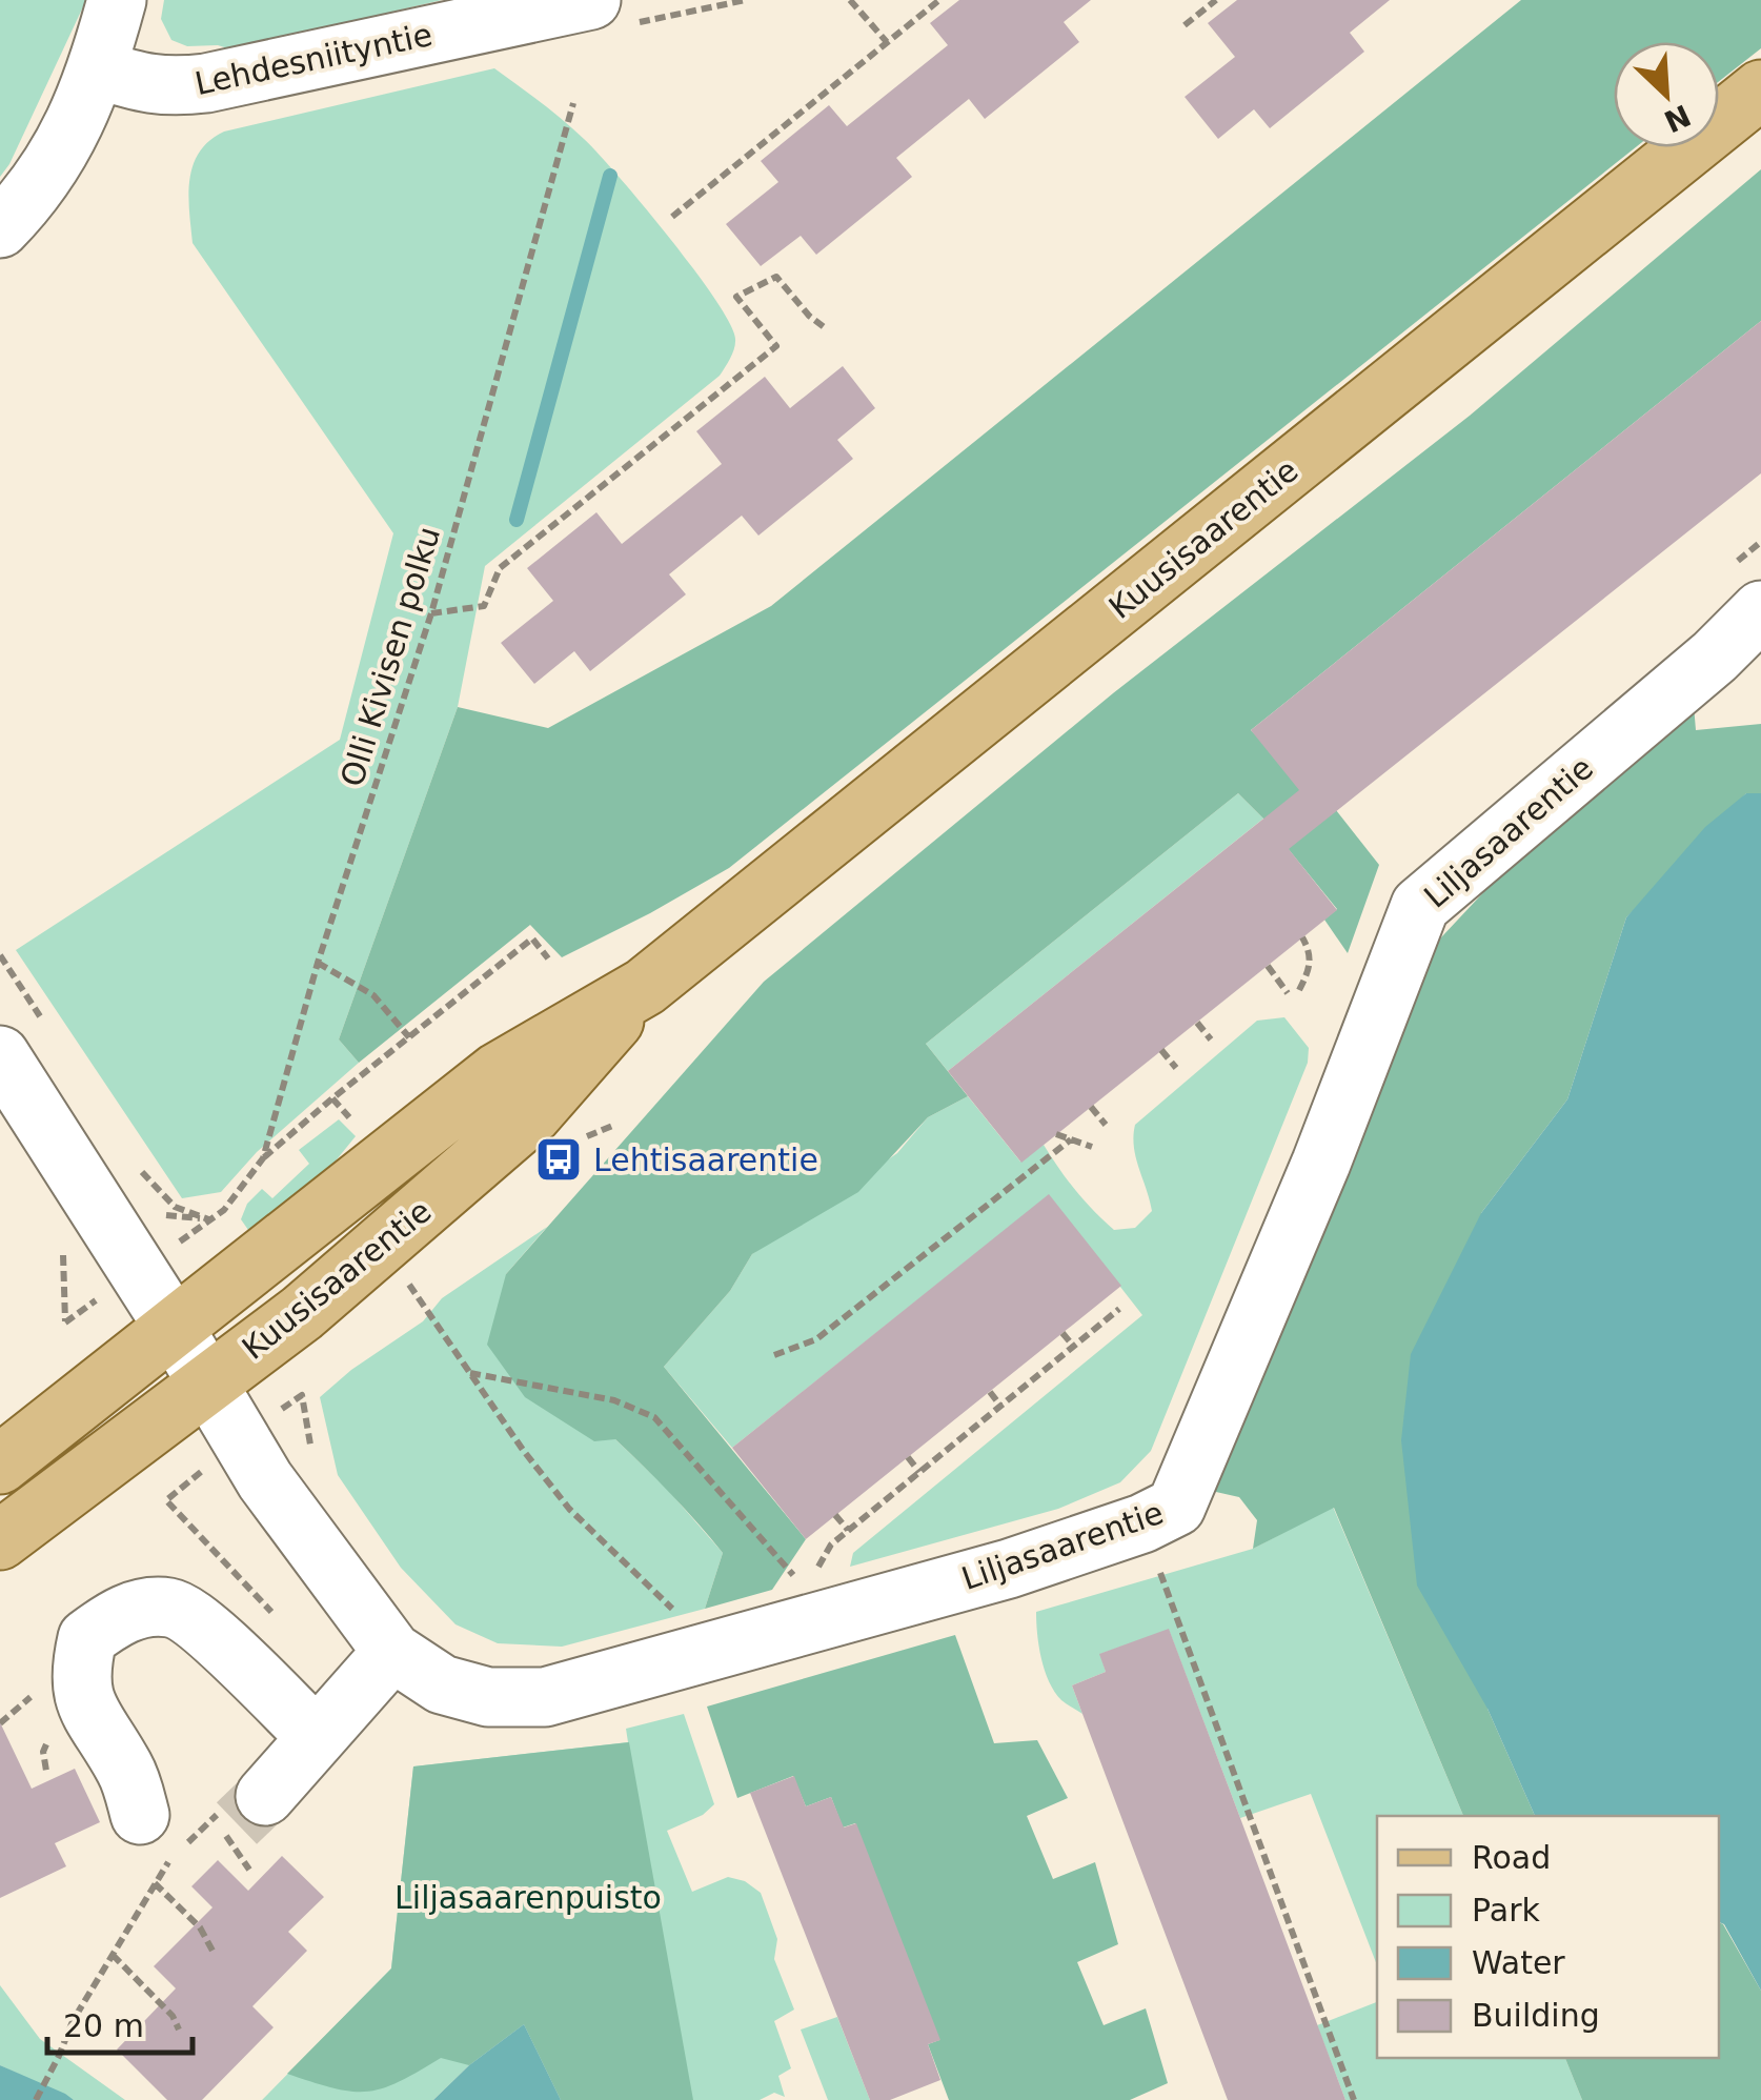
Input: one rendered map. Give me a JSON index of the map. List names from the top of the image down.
{
  "streets": {
    "main road": ["Kuusisaarentie"],
    "street": ["Lehdesniityntie", "Liljasaarentie"],
    "path": ["Olli Kivisen polku"]
  },
  "crossings": [
    ["Kuusisaarentie", "Liljasaarentie"]
  ],
  "parks": ["Liljasaarenpuisto"],
  "places": {
    "bus stop": ["Lehtisaarentie"]
  },
  "legend": [
    "Road",
    "Park",
    "Water",
    "Building"
  ],
  "scale_bar": "20 m",
  "north": "bottom right"
}
